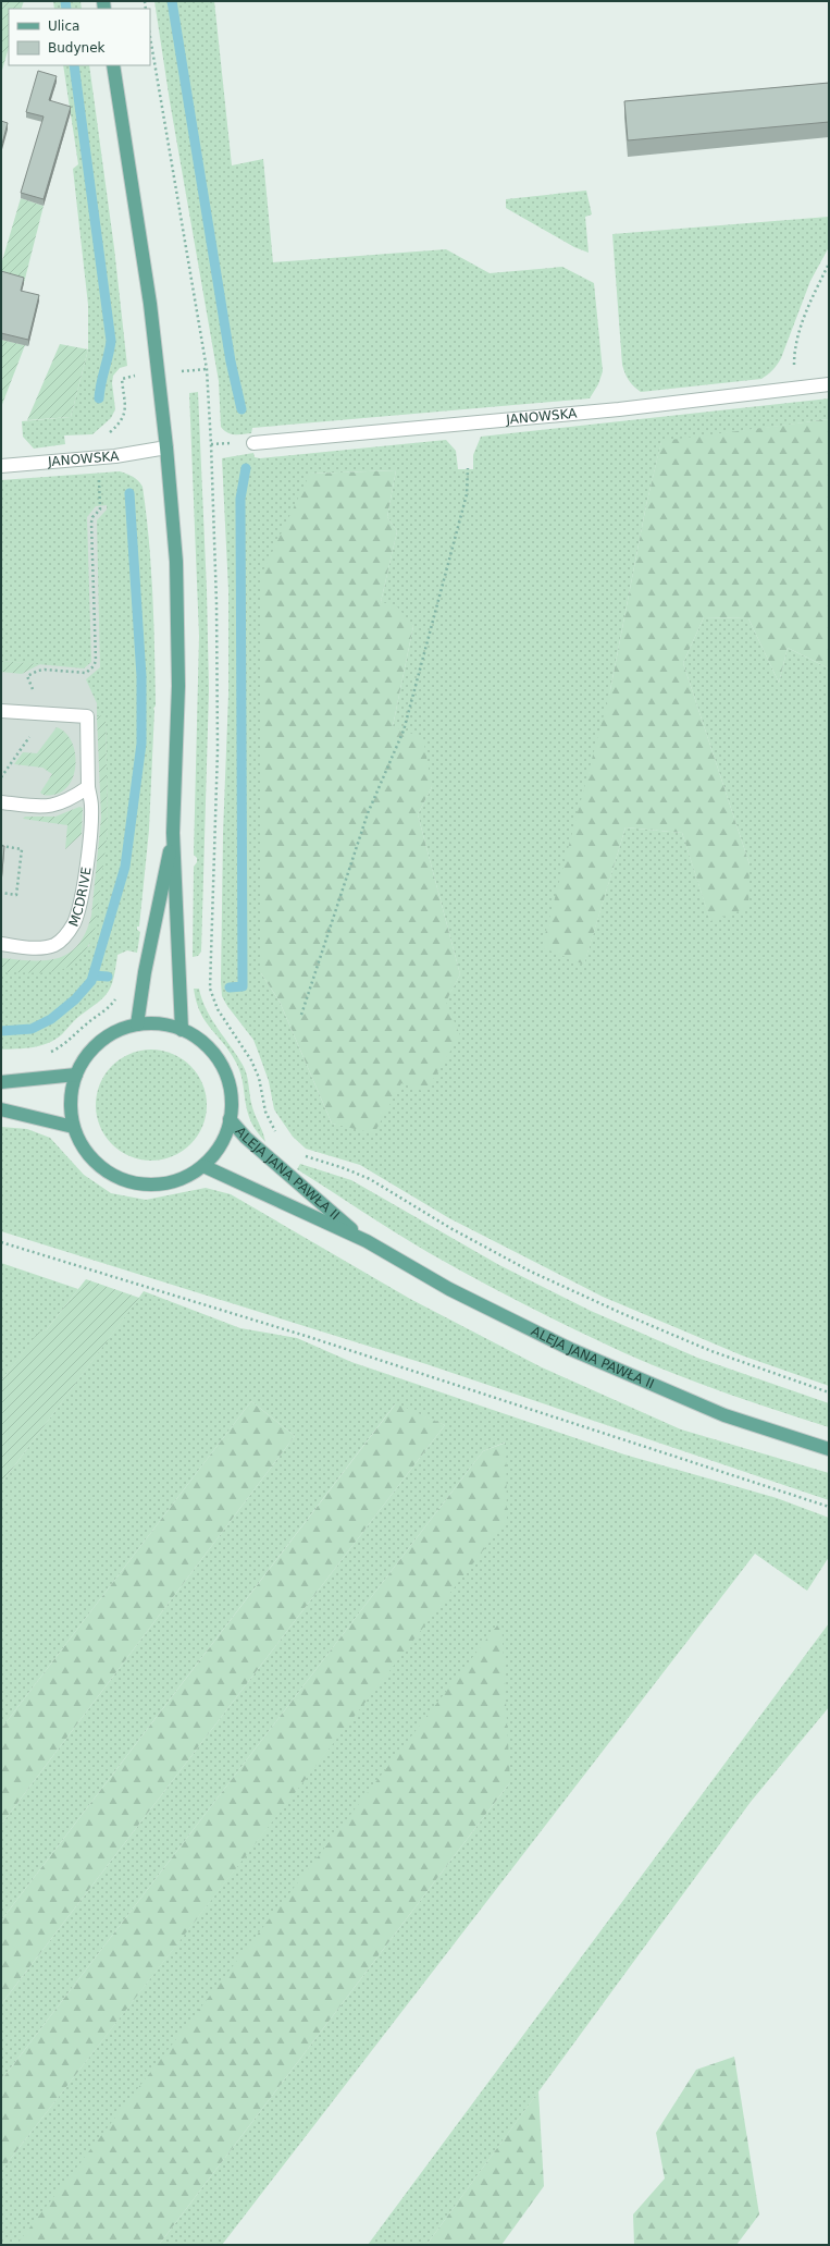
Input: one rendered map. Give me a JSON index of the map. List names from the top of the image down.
{
  "streets": {
    "main road": ["ALEJA JANA PAWŁA II"],
    "street": ["JANOWSKA", "MCDRIVE"]
  },
  "legend": ["Ulica", "Budynek"]
}
